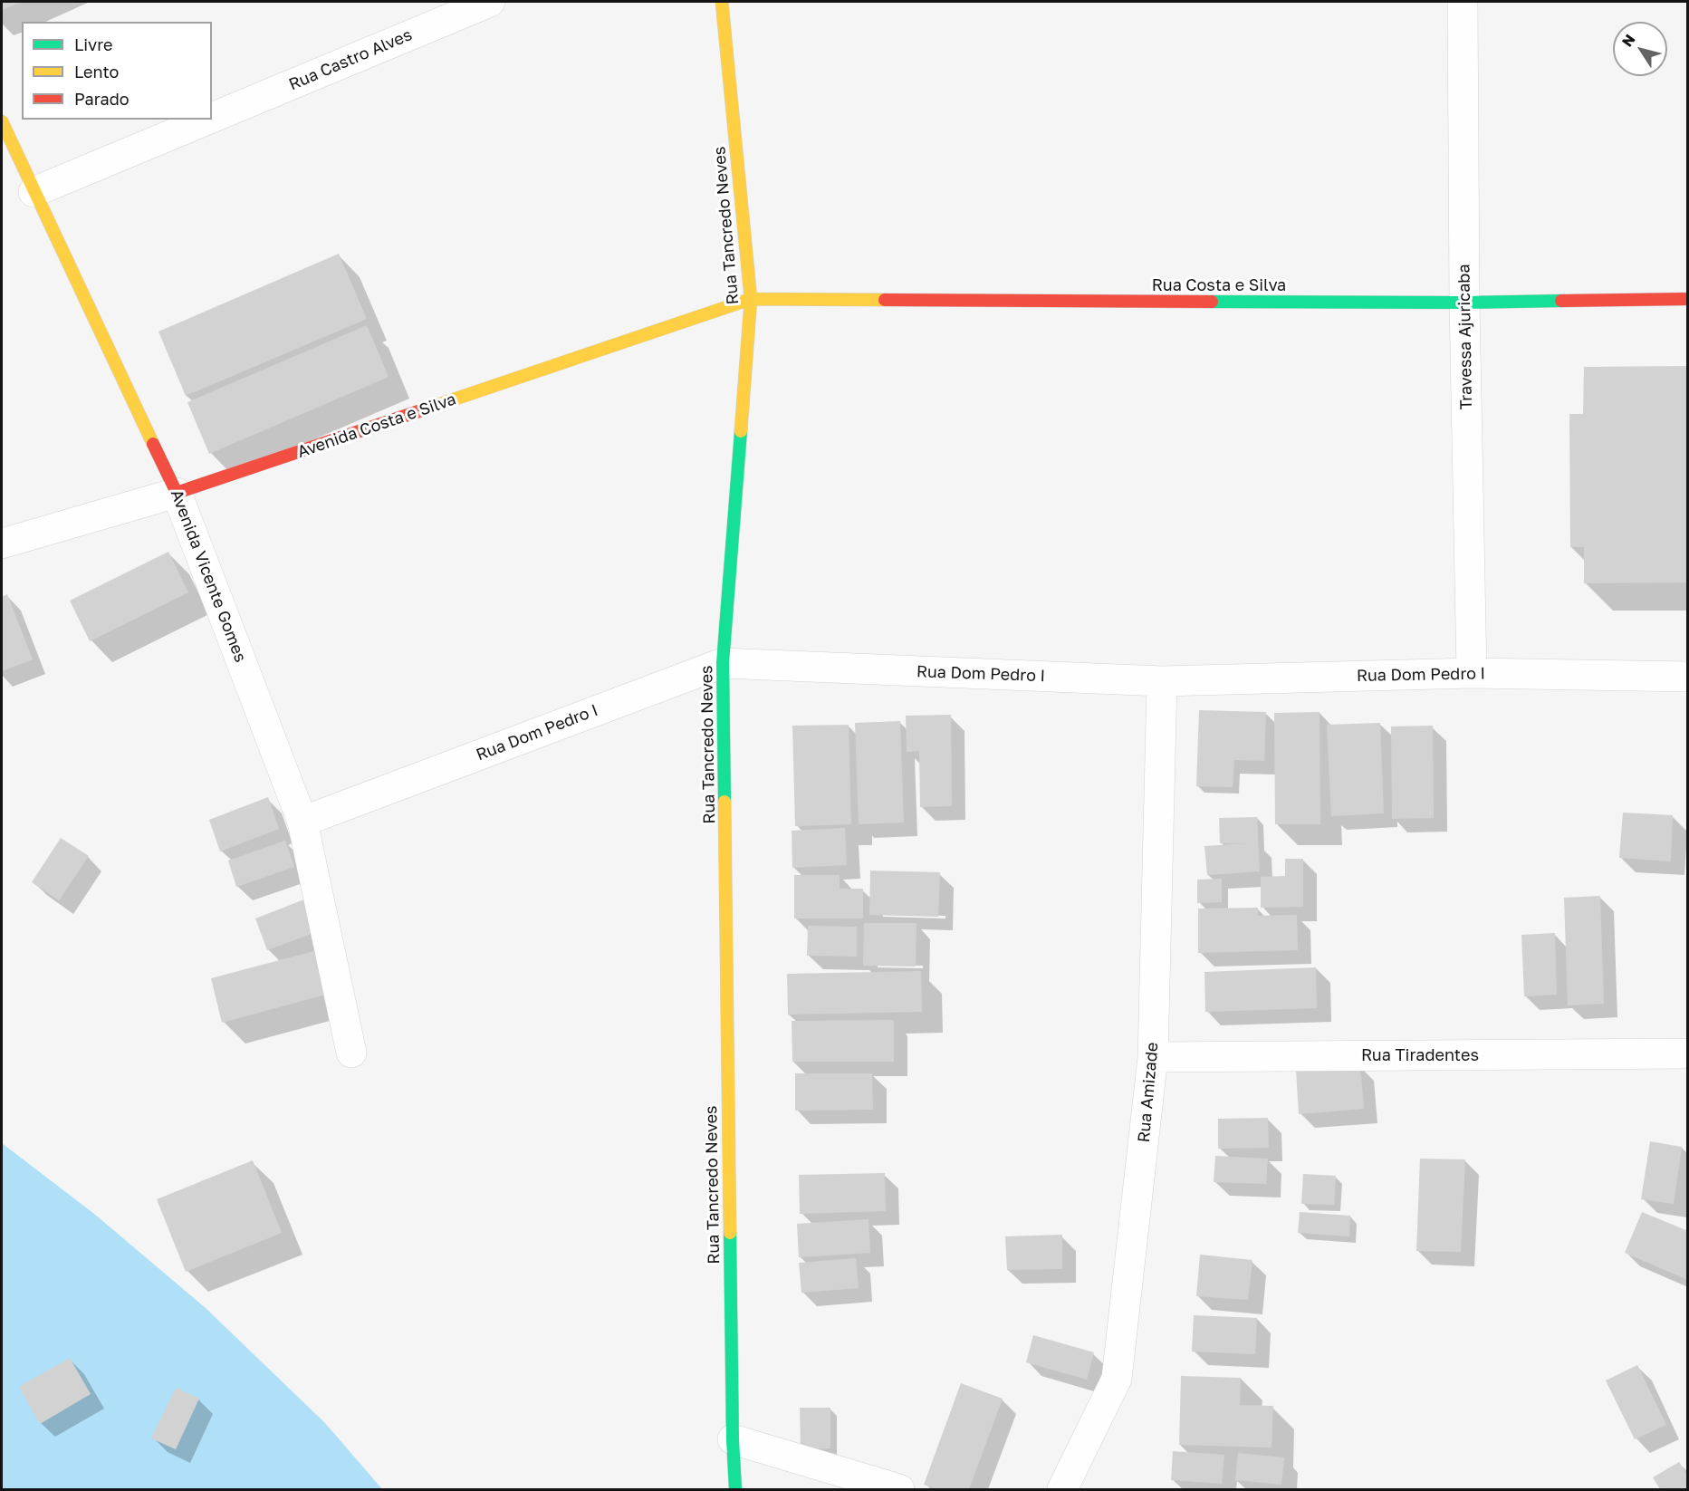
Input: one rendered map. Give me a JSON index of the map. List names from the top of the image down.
{
  "streets": {
    "street": [
      "Rua Castro Alves",
      "Rua Tancredo Neves",
      "Rua Costa e Silva",
      "Travessa Ajuricaba",
      "Avenida Costa e Silva",
      "Avenida Vicente Gomes",
      "Rua Dom Pedro I",
      "Rua Tiradentes",
      "Rua Amizade"
    ]
  },
  "crossings": [
    ["Rua Castro Alves", "Avenida Vicente Gomes"],
    ["Rua Tancredo Neves", "Rua Costa e Silva"],
    ["Rua Tancredo Neves", "Avenida Costa e Silva"],
    ["Rua Tancredo Neves", "Rua Dom Pedro I"],
    ["Rua Costa e Silva", "Travessa Ajuricaba"],
    ["Rua Costa e Silva", "Avenida Costa e Silva"],
    ["Travessa Ajuricaba", "Rua Dom Pedro I"],
    ["Avenida Costa e Silva", "Avenida Vicente Gomes"],
    ["Avenida Vicente Gomes", "Rua Dom Pedro I"],
    ["Rua Dom Pedro I", "Rua Amizade"],
    ["Rua Tiradentes", "Rua Amizade"]
  ],
  "legend": ["Livre", "Lento", "Parado"],
  "north": "top left"
}
